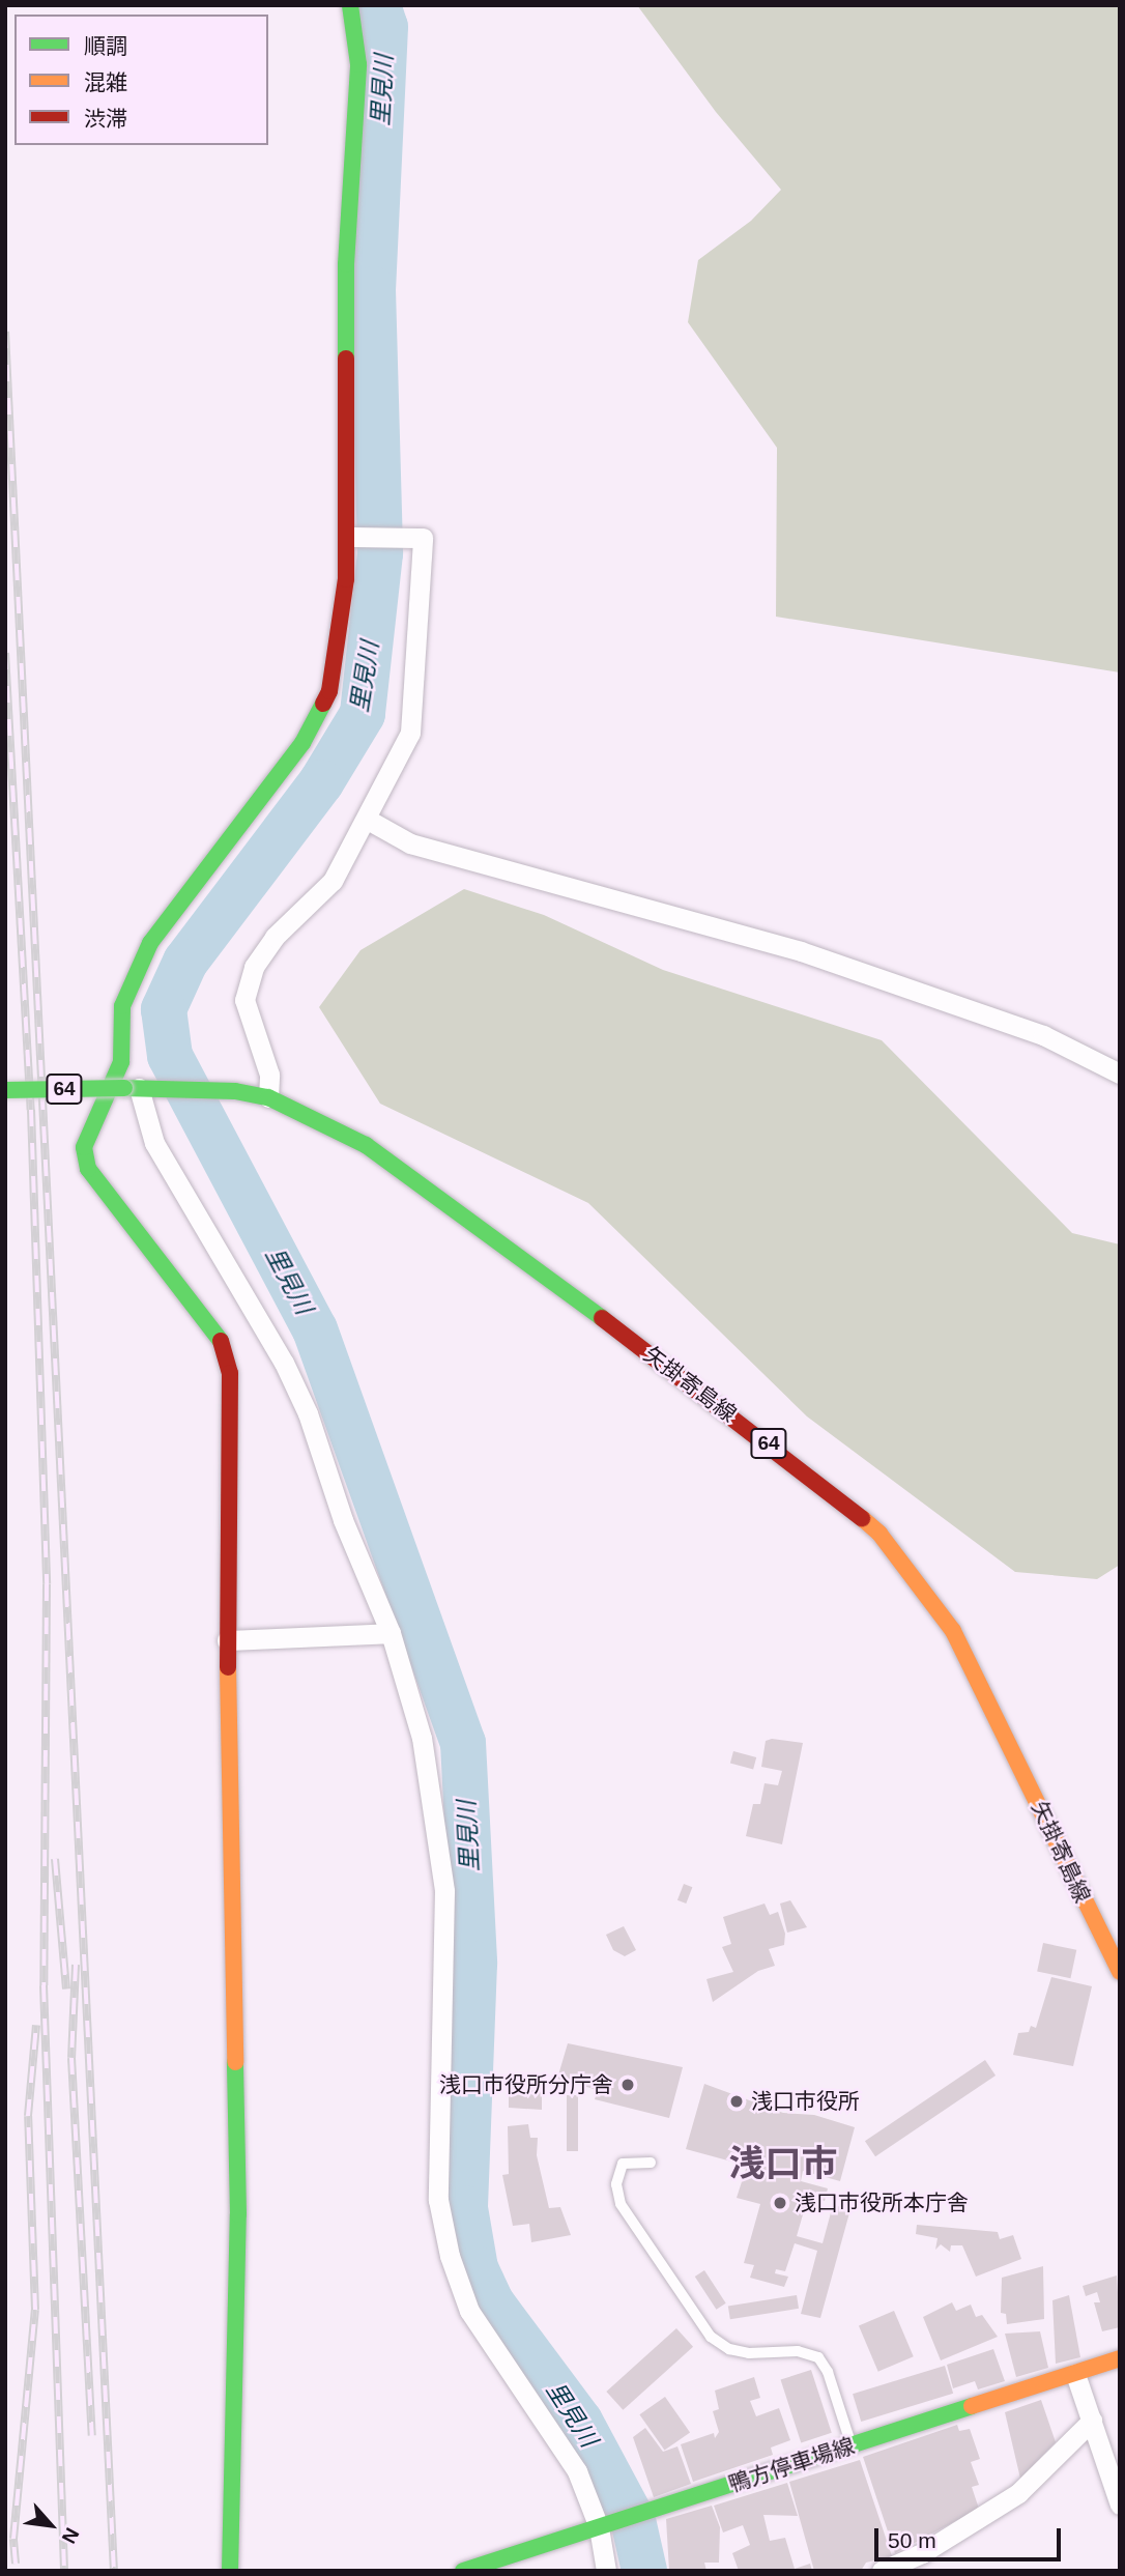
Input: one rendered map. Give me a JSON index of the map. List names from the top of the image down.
{
  "streets": {
    "street": ["64", "矢掛寄島線", "鴨方停車場線"]
  },
  "crossings": [
    ["64", "矢掛寄島線"]
  ],
  "districts": ["浅口市"],
  "water": ["里見川"],
  "places": ["浅口市役所分庁舎", "浅口市役所", "浅口市役所本庁舎"],
  "legend": ["順調", "混雑", "渋滞"],
  "scale_bar": "50 m",
  "north": "bottom right"
}
